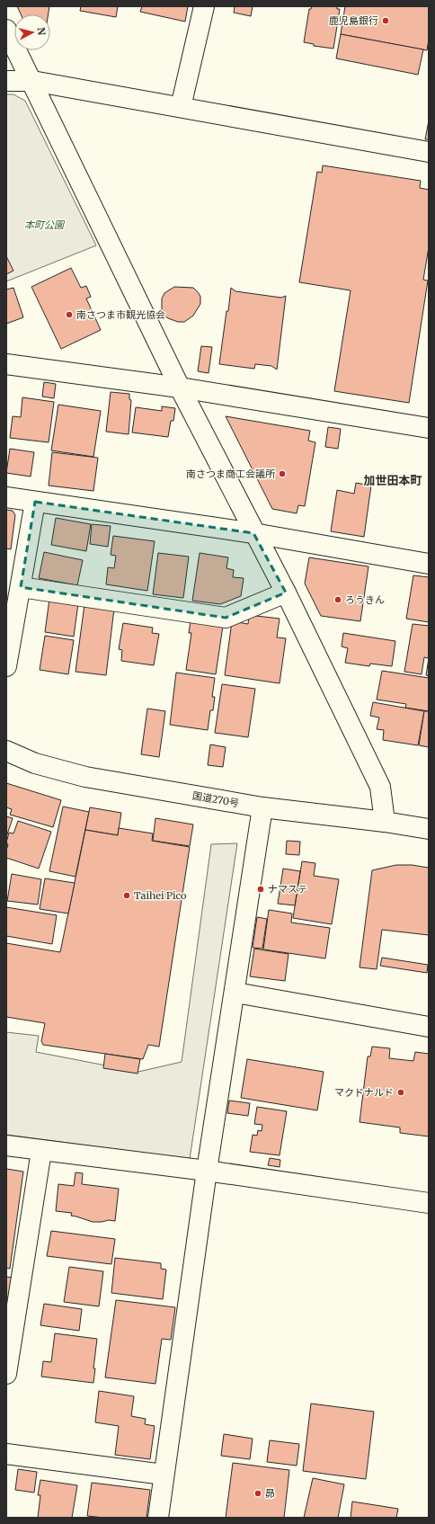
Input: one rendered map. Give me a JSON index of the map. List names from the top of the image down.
{
  "streets": {
    "main road": ["国道270号"]
  },
  "districts": ["加世田本町"],
  "parks": ["本町公園"],
  "places": [
    "鹿児島銀行",
    "南さつま市観光協会",
    "南さつま商工会議所",
    "ろうきん",
    "ナマステ",
    "Taihei Pico",
    "マクドナルド",
    "昴"
  ],
  "north": "right"
}
